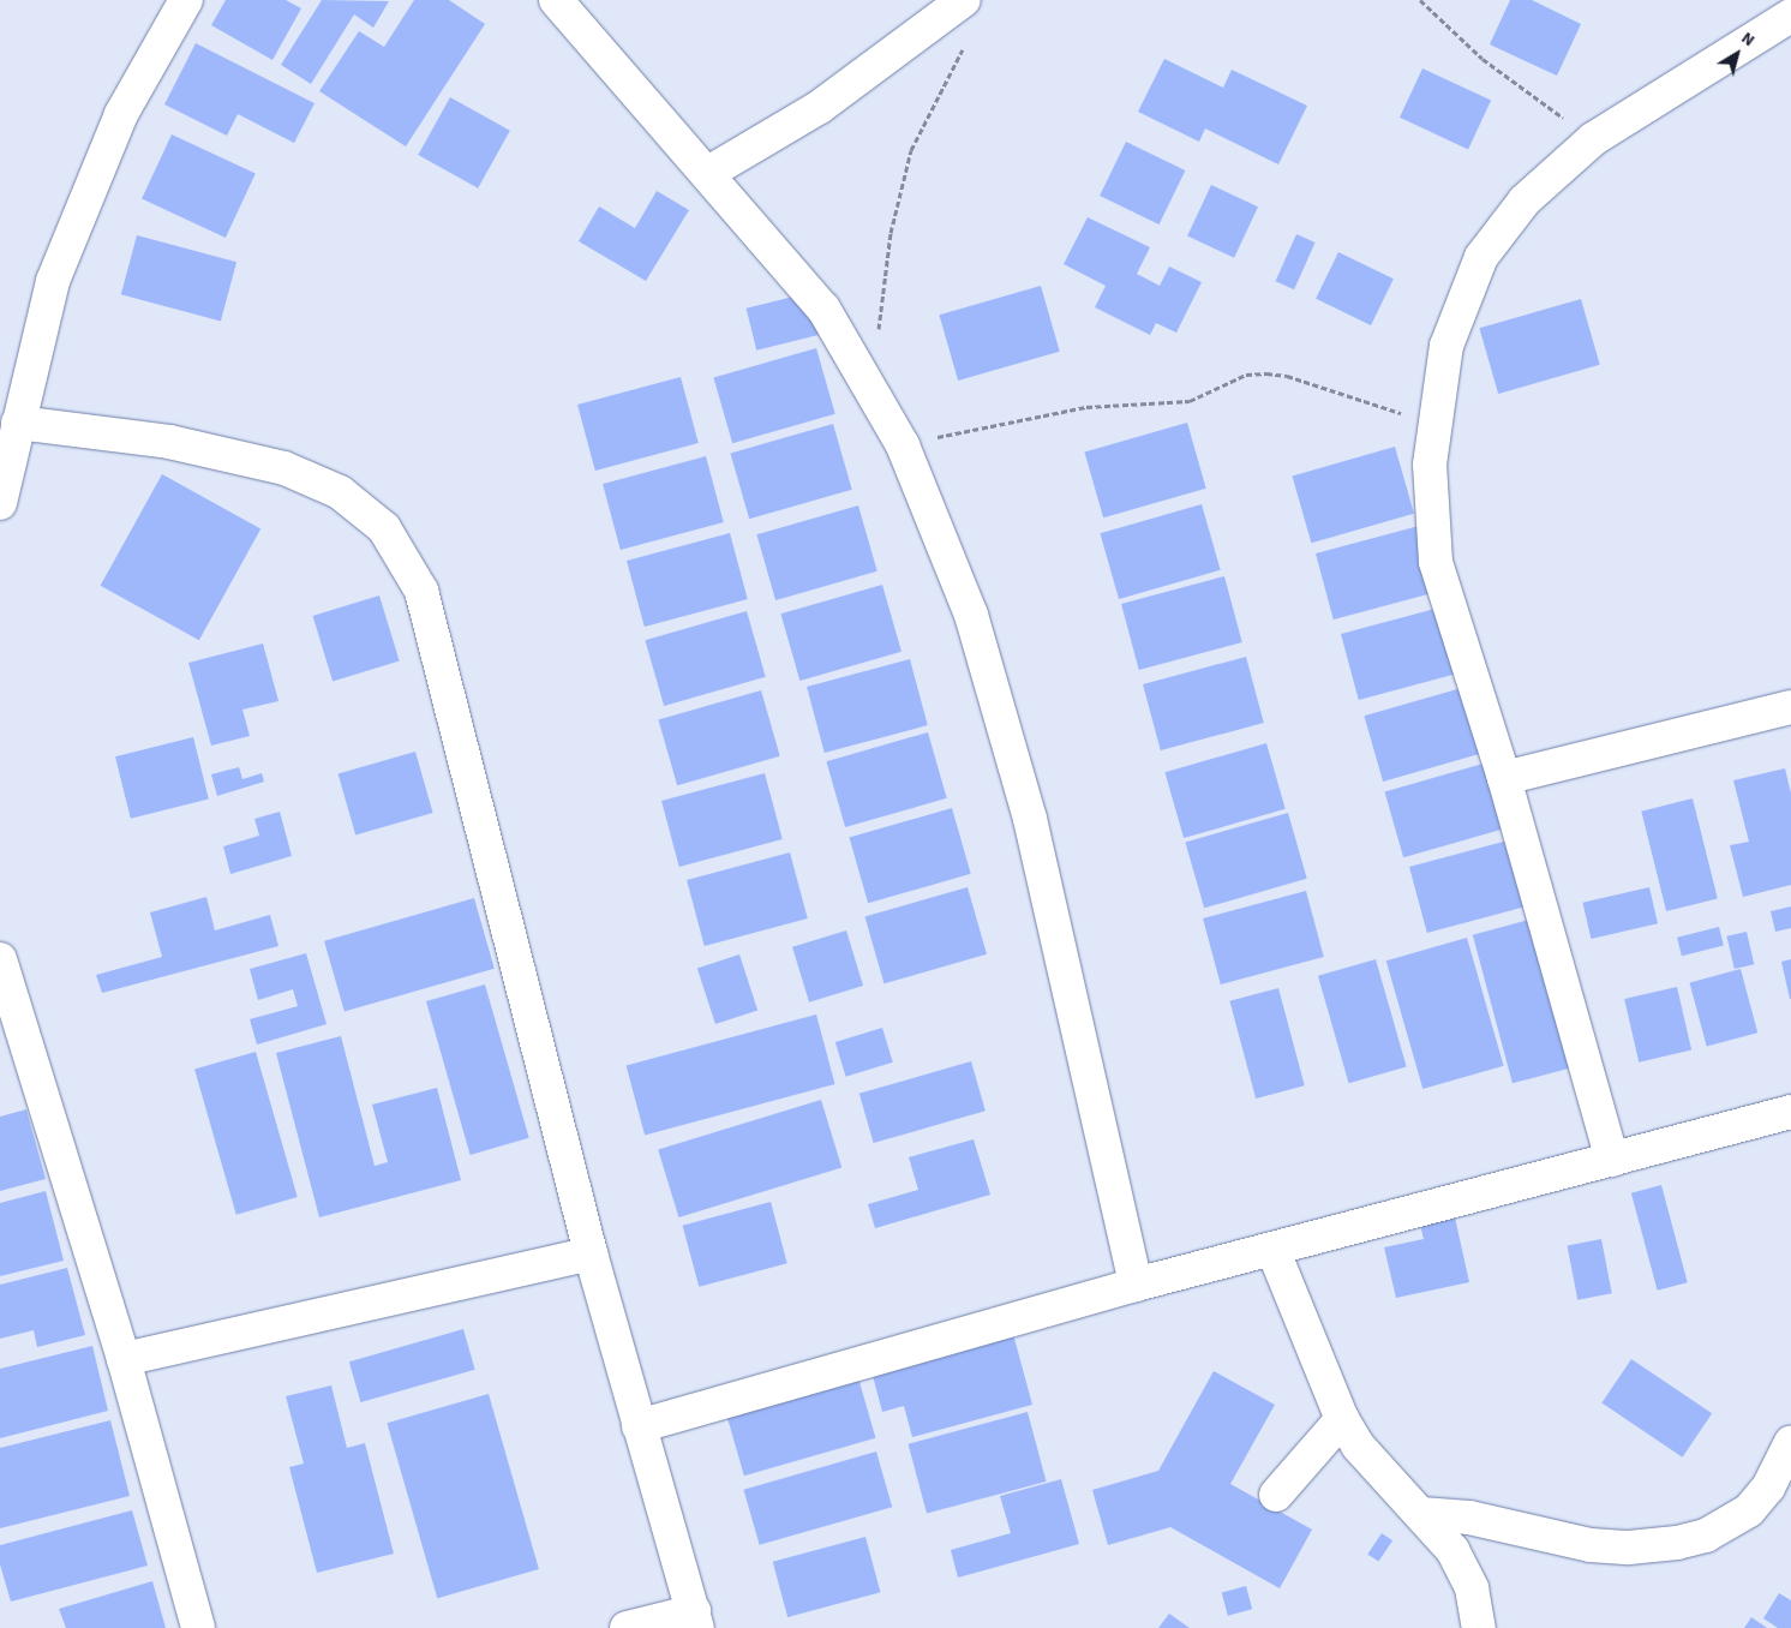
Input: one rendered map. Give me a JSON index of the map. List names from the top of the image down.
{
  "north": "top right"
}
